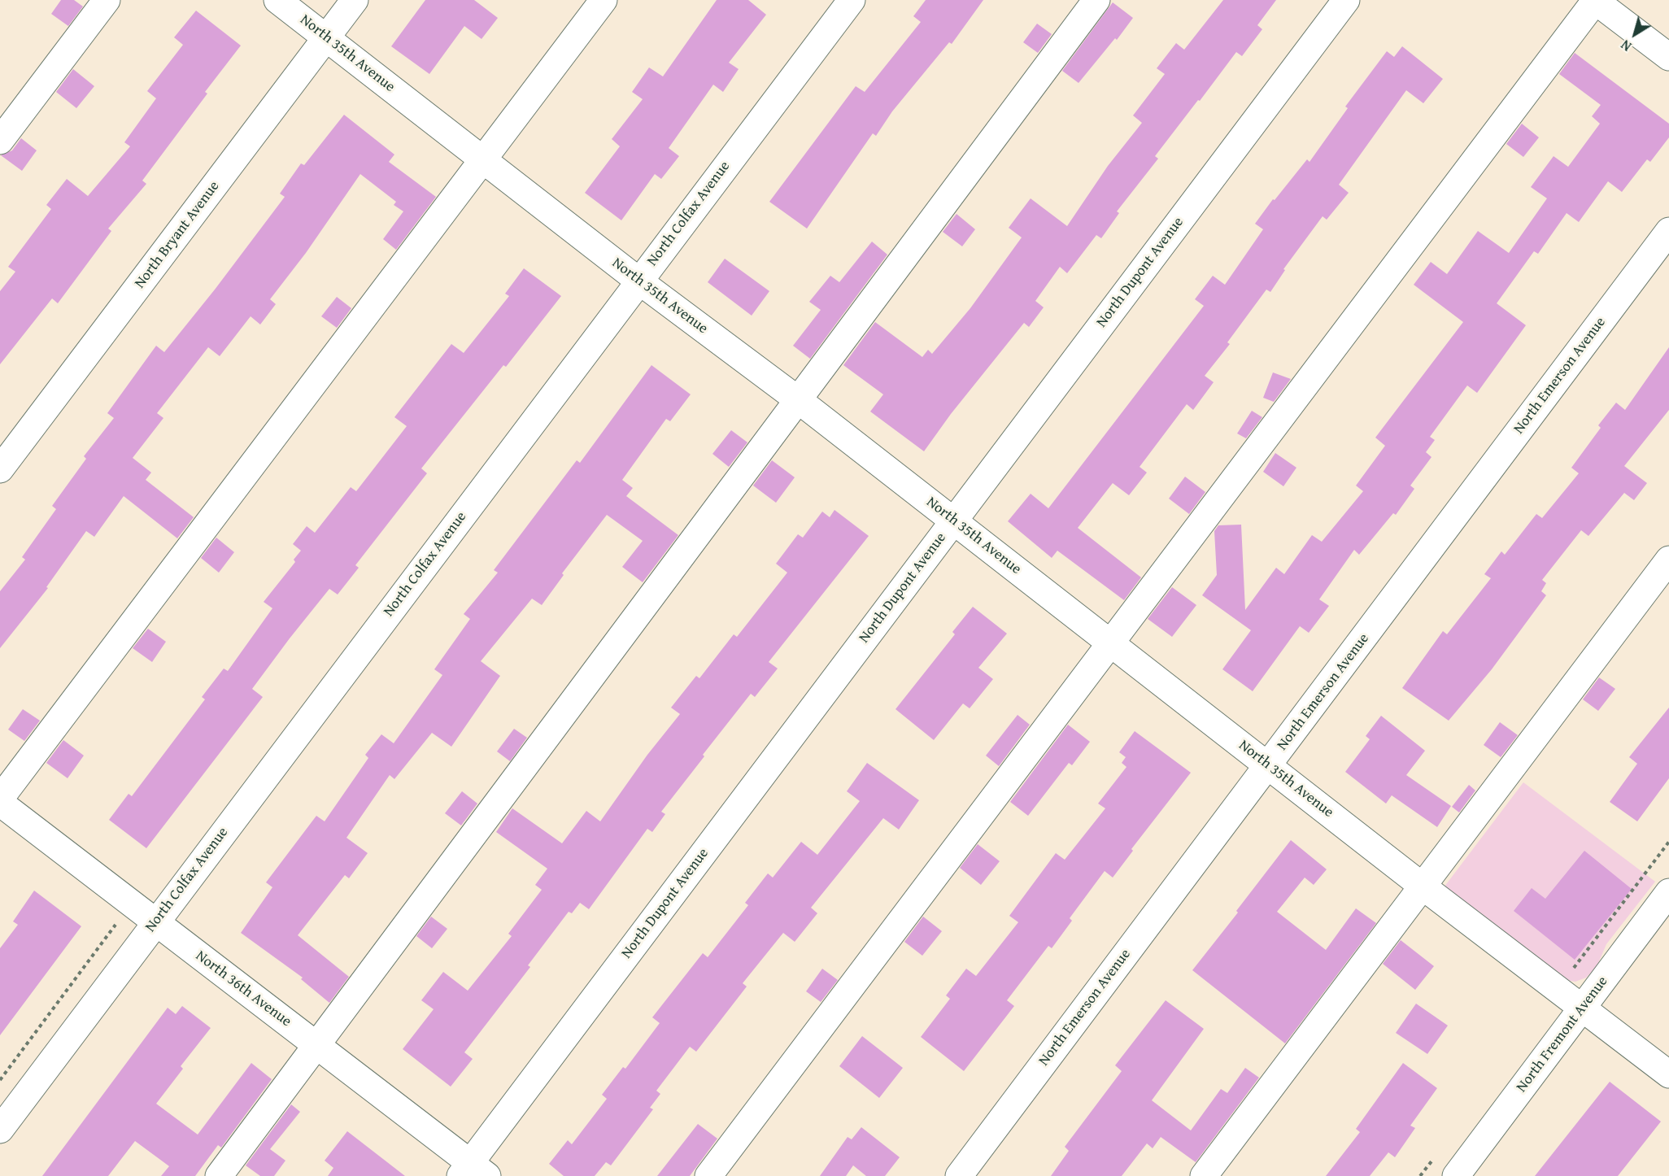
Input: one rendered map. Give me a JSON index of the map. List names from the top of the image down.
{
  "streets": {
    "street": [
      "North 35th Avenue",
      "North Colfax Avenue",
      "North Bryant Avenue",
      "North Dupont Avenue",
      "North Emerson Avenue",
      "North 36th Avenue",
      "North Fremont Avenue"
    ]
  },
  "crossings": [
    ["North 35th Avenue", "North Colfax Avenue"],
    ["North 35th Avenue", "North Bryant Avenue"],
    ["North 35th Avenue", "North Dupont Avenue"],
    ["North 35th Avenue", "North Emerson Avenue"],
    ["North 35th Avenue", "North Fremont Avenue"],
    ["North Colfax Avenue", "North 36th Avenue"],
    ["North Dupont Avenue", "North 36th Avenue"]
  ],
  "north": "bottom left"
}
